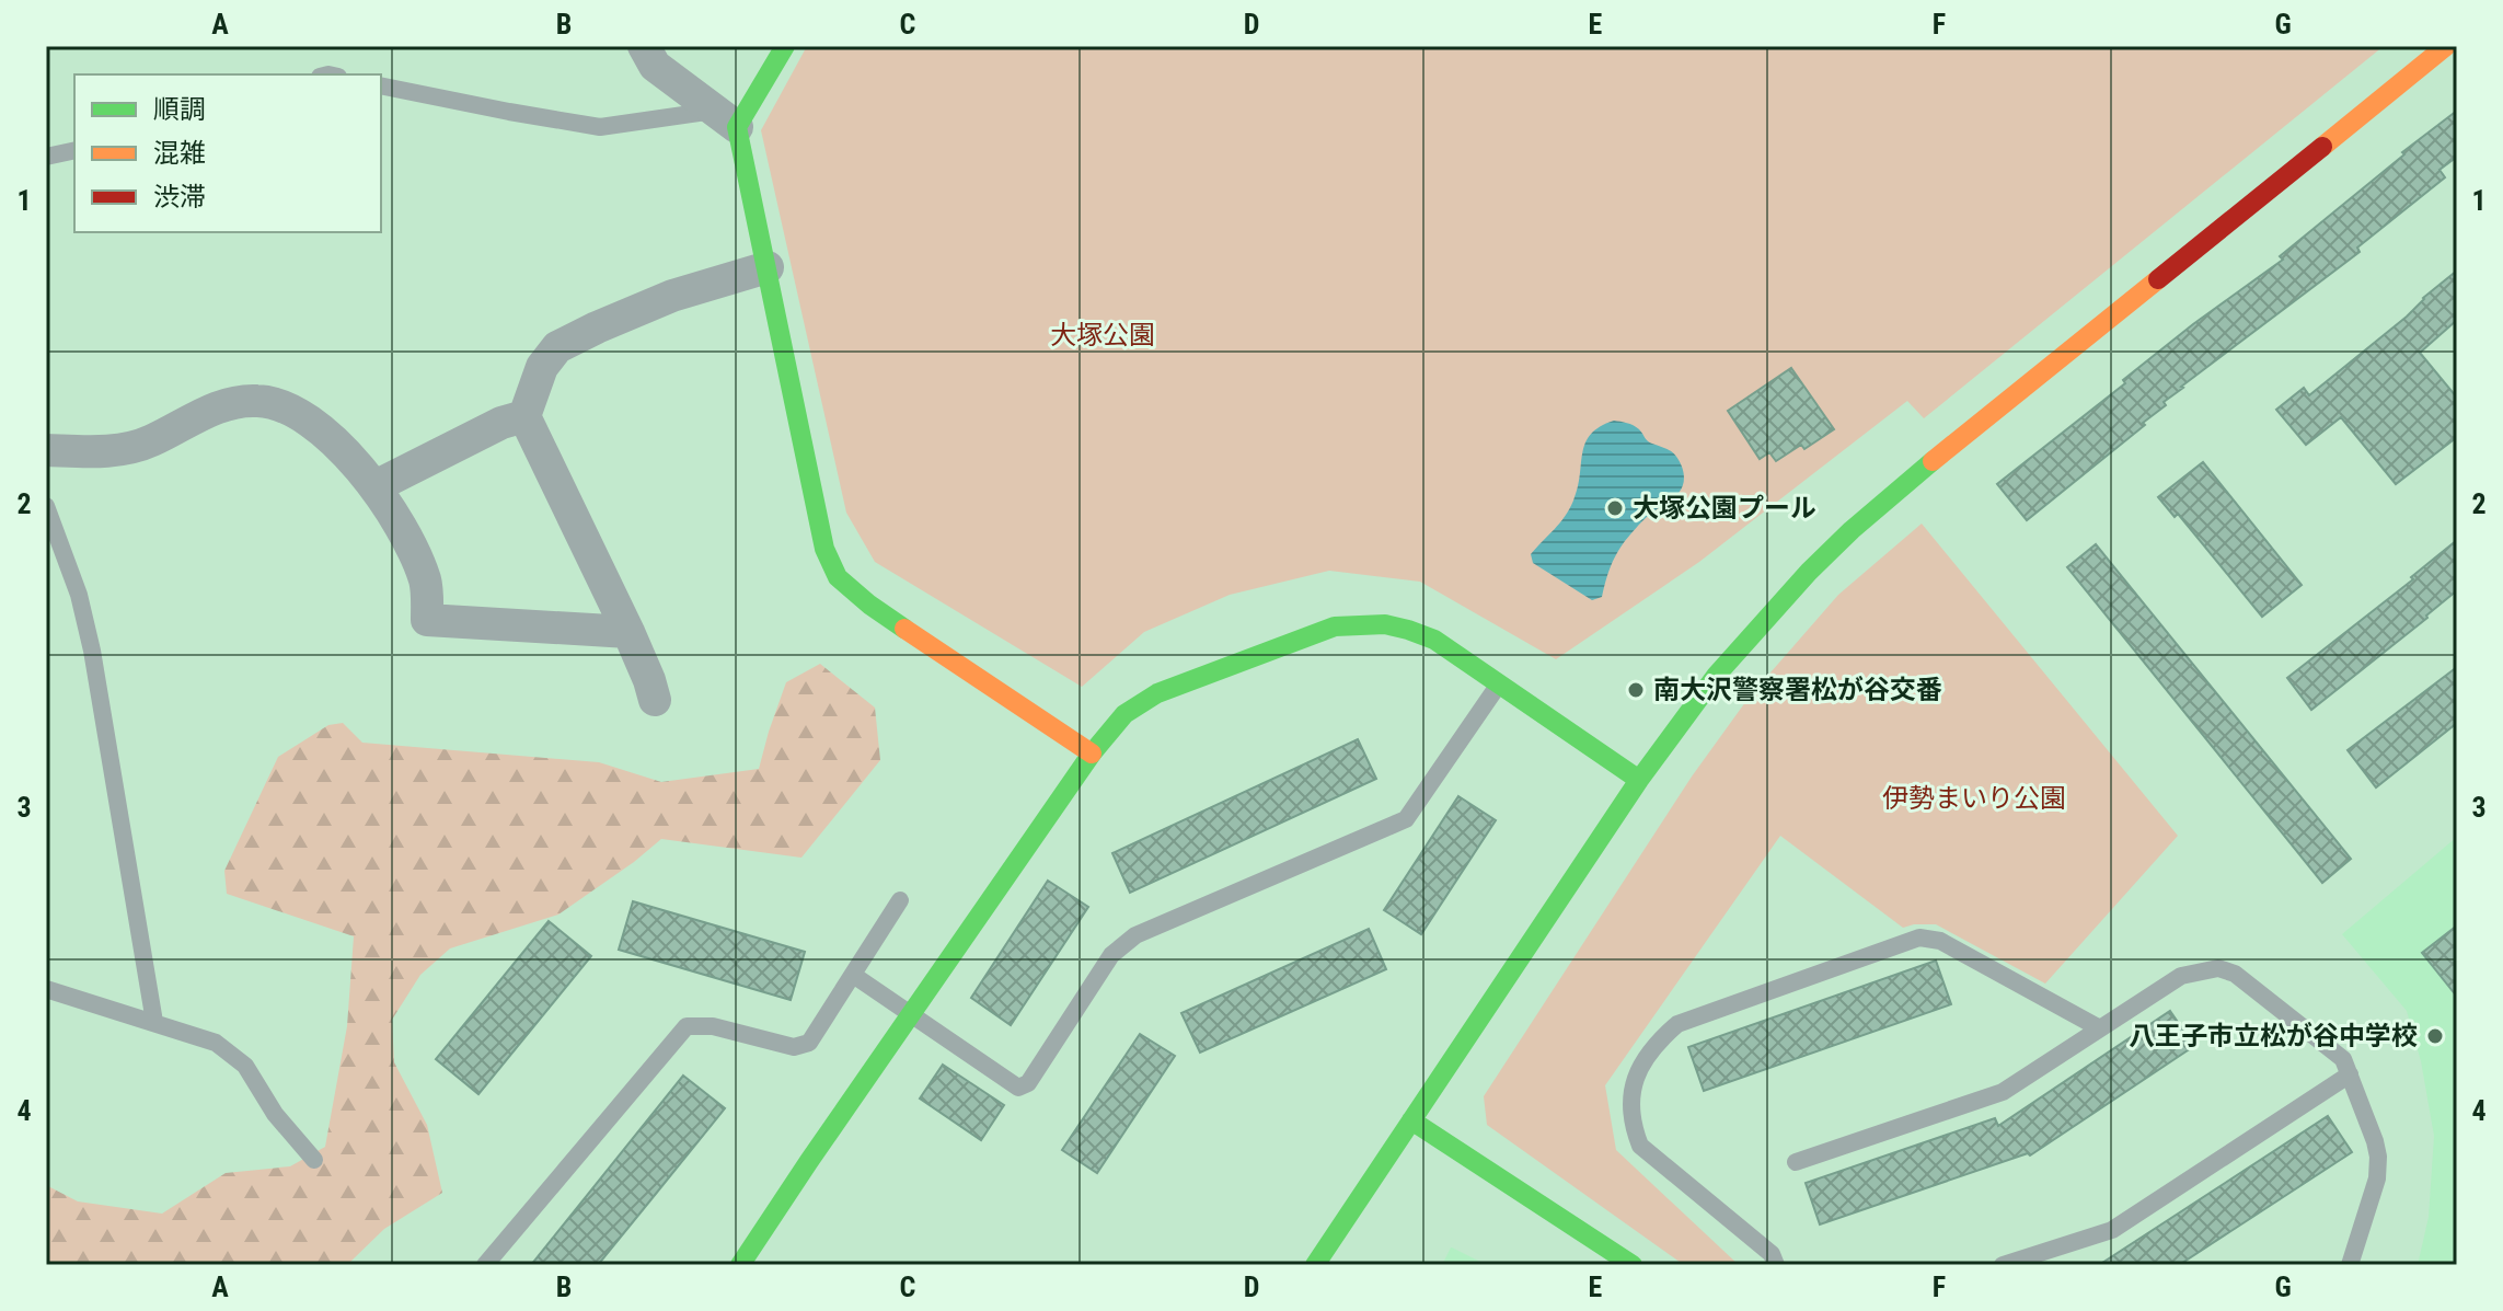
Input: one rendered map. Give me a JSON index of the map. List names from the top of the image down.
{
  "parks": ["大塚公園", "伊勢まいり公園"],
  "places": ["大塚公園プール", "南大沢警察署松が谷交番", "八王子市立松が谷中学校"],
  "legend": ["順調", "混雑", "渋滞"],
  "grid": {
    "columns": [
      "A",
      "B",
      "C",
      "D",
      "E",
      "F",
      "G"
    ],
    "rows": [
      "1",
      "2",
      "3",
      "4"
    ]
  }
}
